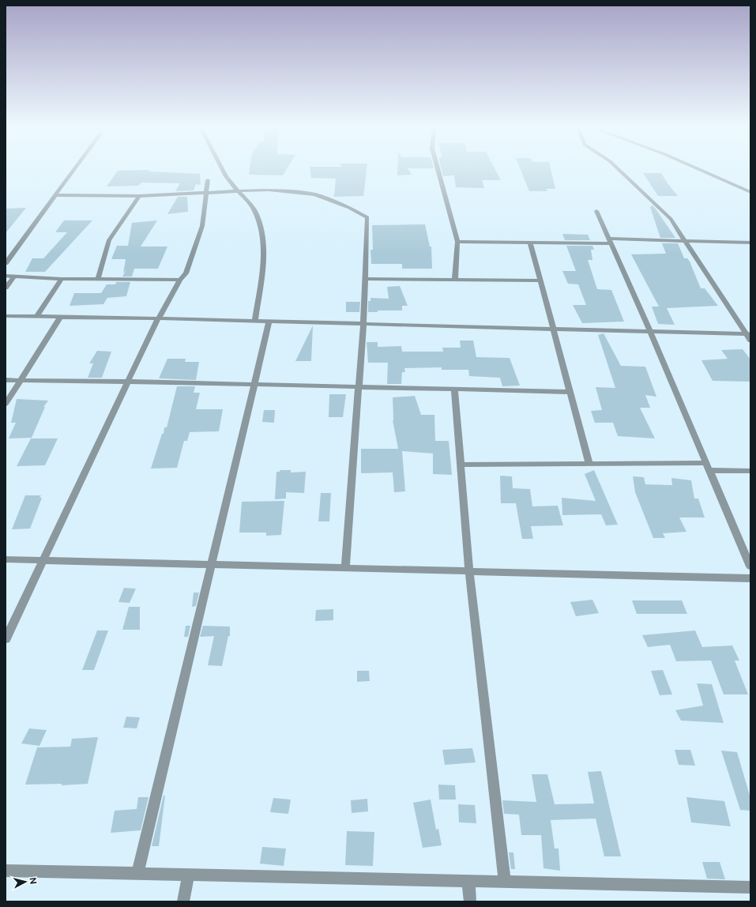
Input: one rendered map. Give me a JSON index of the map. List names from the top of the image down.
{
  "north": "right"
}
